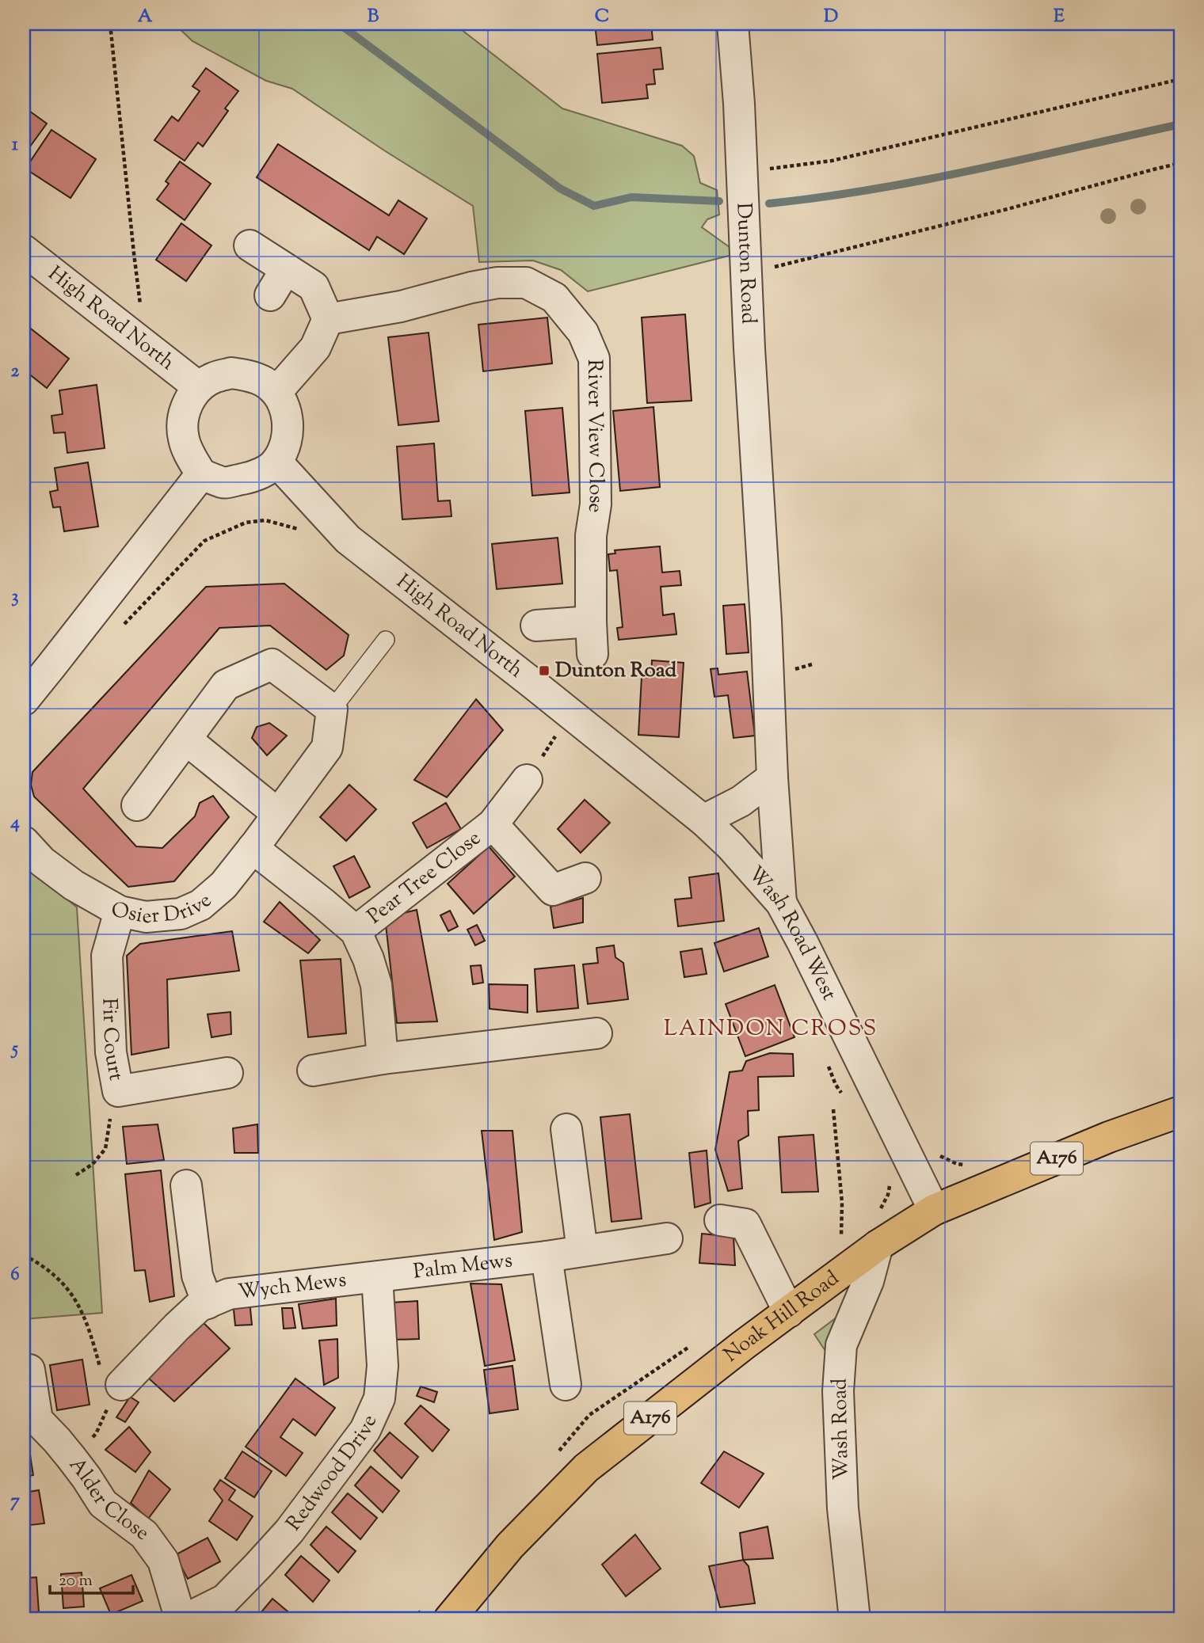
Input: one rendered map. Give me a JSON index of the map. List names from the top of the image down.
{
  "streets": {
    "main road": ["A176", "Noak Hill Road"],
    "street": [
      "Dunton Road",
      "High Road North",
      "River View Close",
      "Pear Tree Close",
      "Osier Drive",
      "Wash Road West",
      "Fir Court",
      "Palm Mews",
      "Wych Mews",
      "Wash Road",
      "Redwood Drive",
      "Alder Close"
    ]
  },
  "crossings": [
    ["Dunton Road", "Wash Road West"],
    ["High Road North", "Wash Road West"],
    ["Osier Drive", "Fir Court"],
    ["Wash Road West", "Noak Hill Road"],
    ["Palm Mews", "Wych Mews"],
    ["Palm Mews", "Redwood Drive"],
    ["Wych Mews", "Redwood Drive"],
    ["Noak Hill Road", "Wash Road"]
  ],
  "districts": ["LAINDON CROSS"],
  "places": {
    "transit": ["Dunton Road"]
  },
  "scale_bar": "20 m",
  "grid": {
    "columns": [
      "A",
      "B",
      "C",
      "D",
      "E"
    ],
    "rows": [
      "1",
      "2",
      "3",
      "4",
      "5",
      "6",
      "7"
    ]
  }
}
